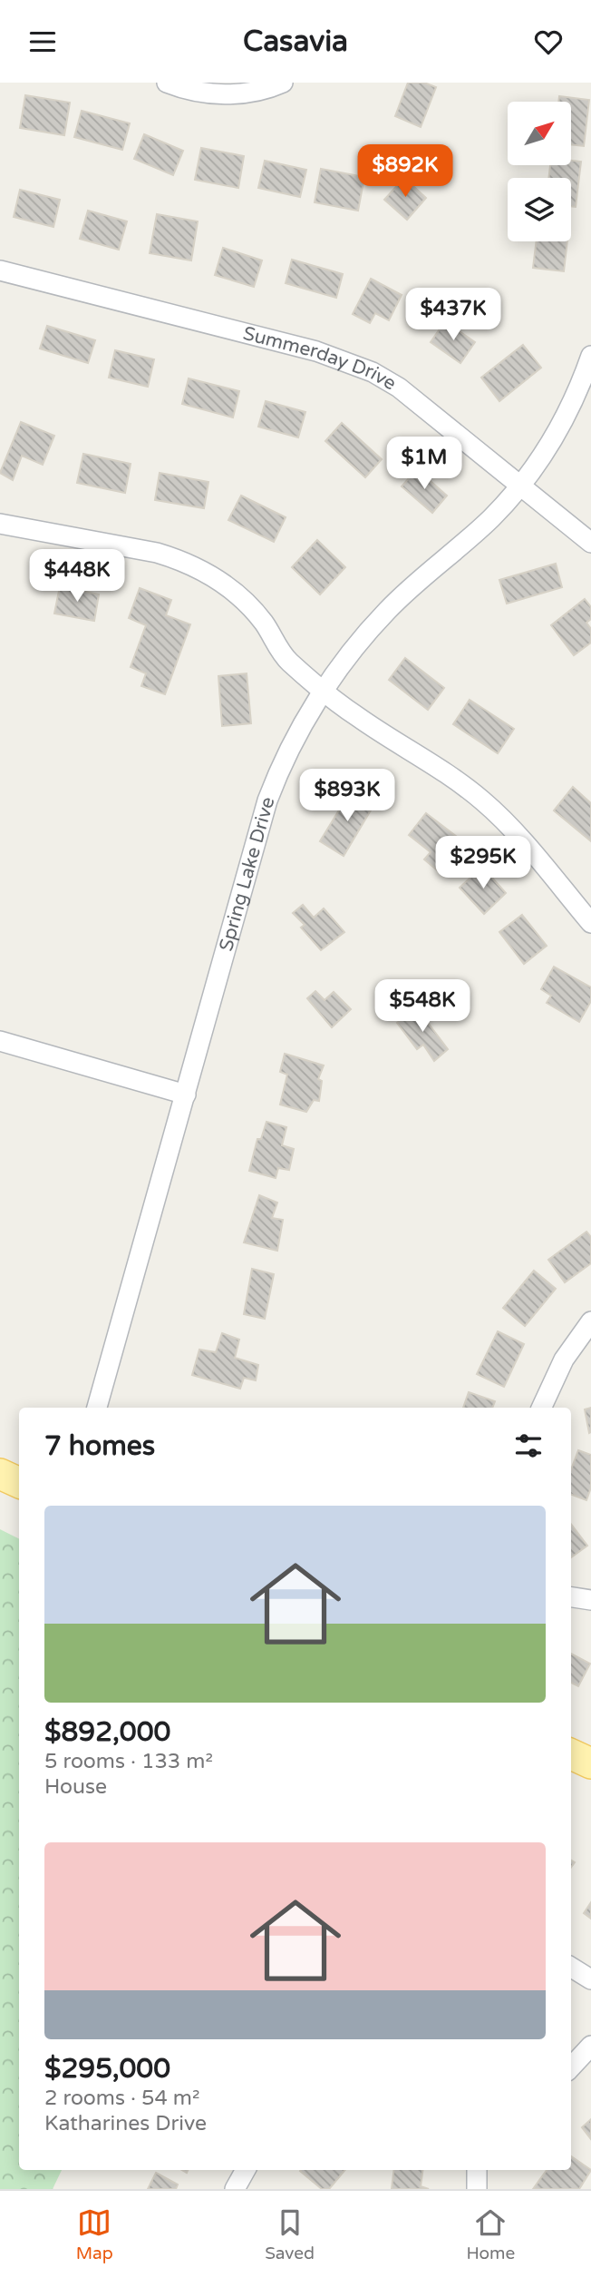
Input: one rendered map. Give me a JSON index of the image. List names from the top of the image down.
{
  "streets": {
    "street": ["Summerday Drive", "Spring Lake Drive"]
  },
  "crossings": [
    ["Summerday Drive", "Spring Lake Drive"]
  ],
  "north": "top right",
  "page": {
    "header": "Casavia",
    "price": [
      "$892K",
      "$437K",
      "$1M",
      "$448K",
      "$893K",
      "$295K",
      "$548K"
    ],
    "heading": "7 homes",
    "list": [
      {
        "name": "$892,000",
        "note": "5 rooms · 133 m² · House"
      },
      {
        "name": "$295,000",
        "note": "2 rooms · 54 m² · Katharines Drive"
      }
    ],
    "tabs": ["Map", "Saved", "Home"]
  }
}
